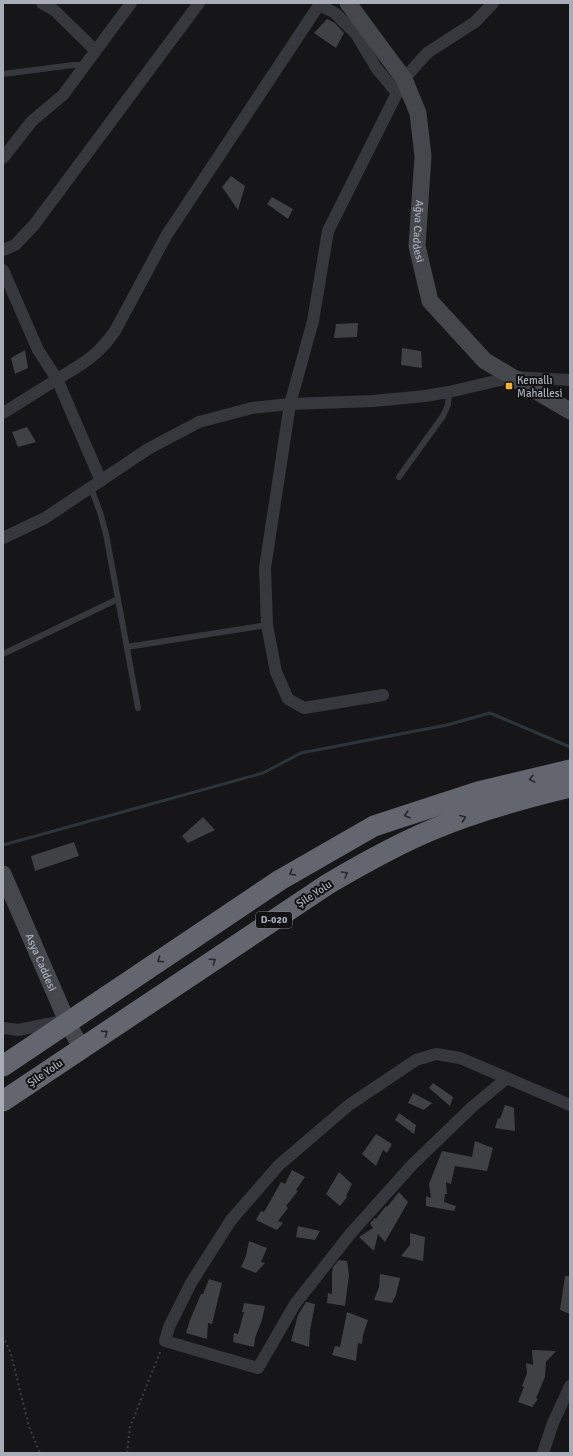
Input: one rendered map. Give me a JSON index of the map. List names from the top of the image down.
{
  "streets": {
    "highway": ["Şile Yolu", "D-020"],
    "street": ["Ağva Caddesi", "Asya Caddesi"]
  },
  "crossings": [
    ["Şile Yolu", "Asya Caddesi"],
    ["D-020", "Asya Caddesi"]
  ],
  "places": {
    "transit": ["Kemallı Mahallesi"]
  }
}
